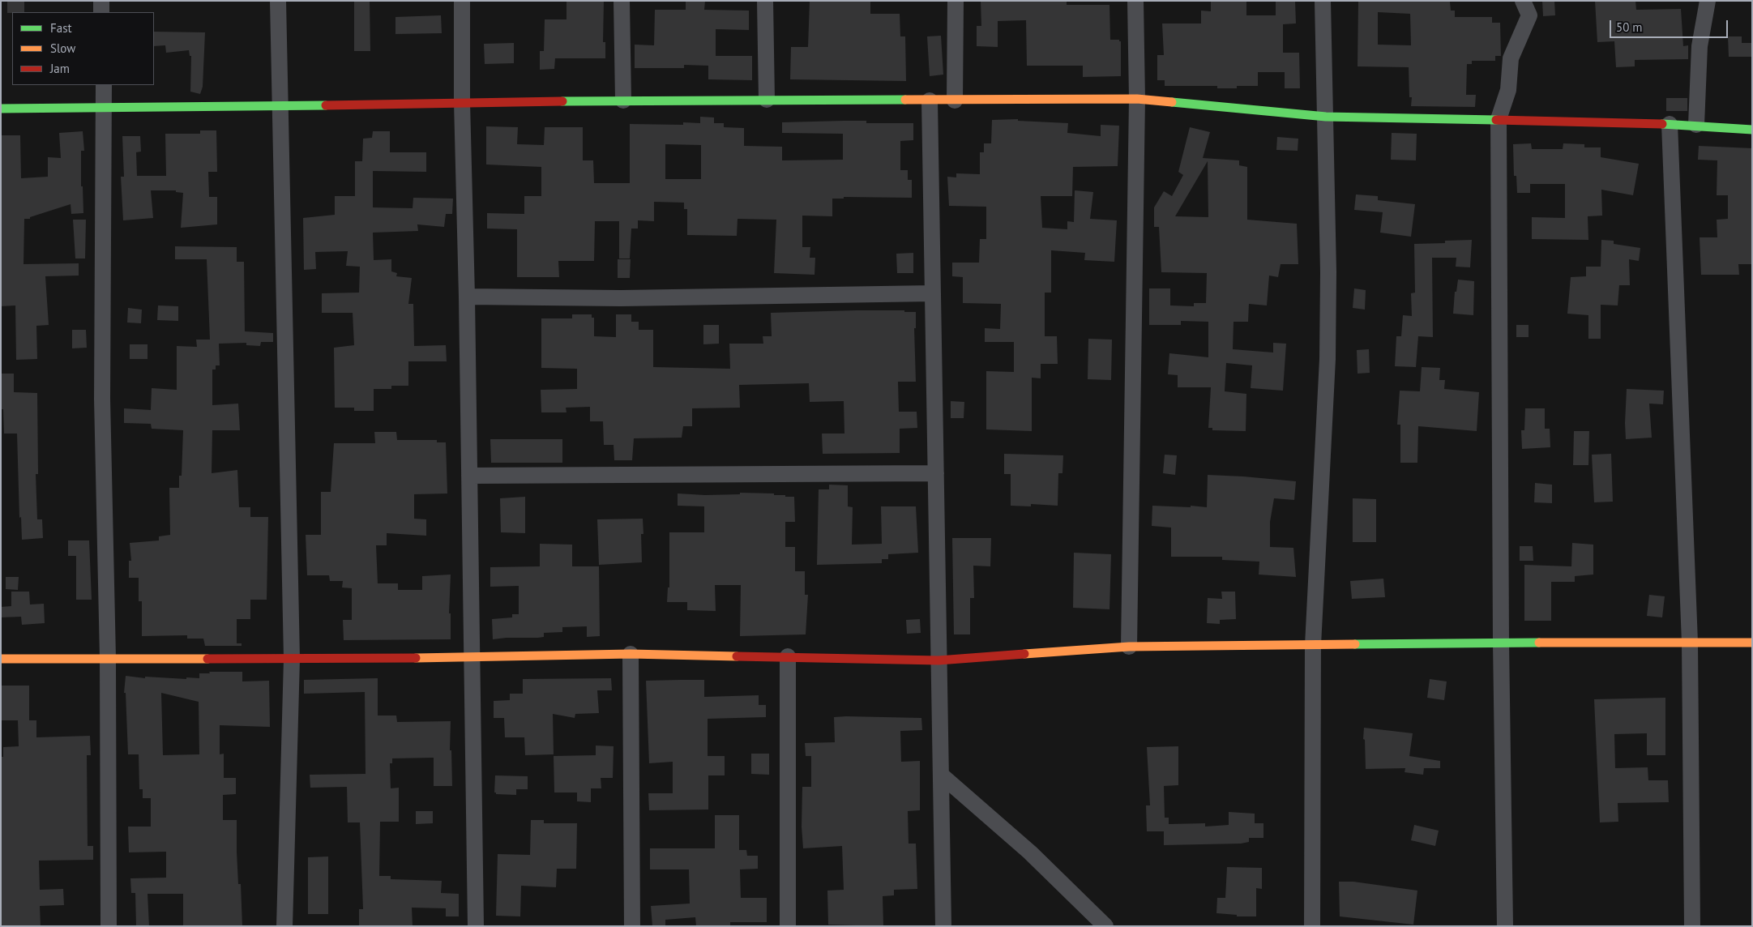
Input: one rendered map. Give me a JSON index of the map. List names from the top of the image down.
{
  "legend": ["Fast", "Slow", "Jam"],
  "scale_bar": "50 m"
}
